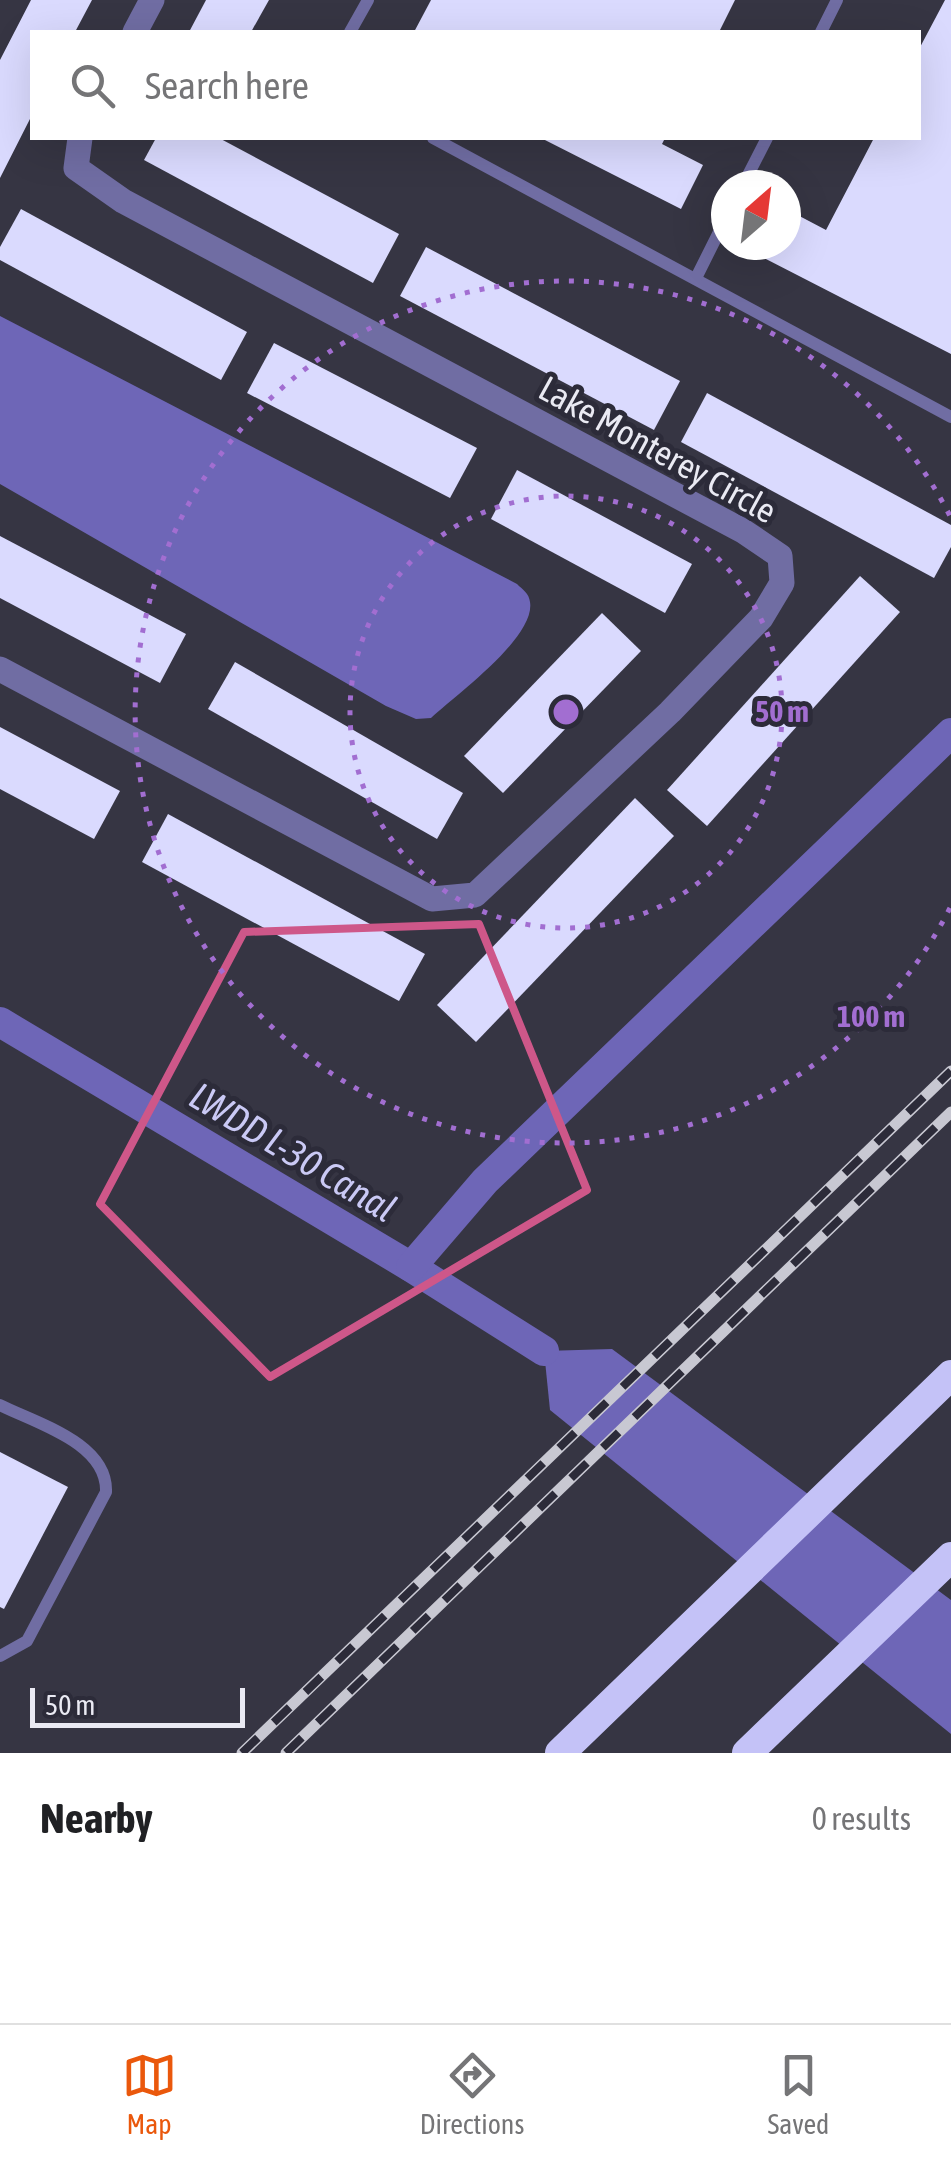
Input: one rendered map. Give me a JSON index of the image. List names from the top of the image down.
{
  "streets": {
    "street": ["Lake Monterey Circle"]
  },
  "water": ["LWDD L-30 Canal"],
  "scale_bar": "50 m",
  "north": "top right",
  "page": {
    "search": "Search here",
    "scale": "50 m",
    "heading": ["Nearby", "0 results"],
    "nav": ["Map", "Directions", "Saved"]
  },
  "rings": ["50 m", "100 m"]
}
